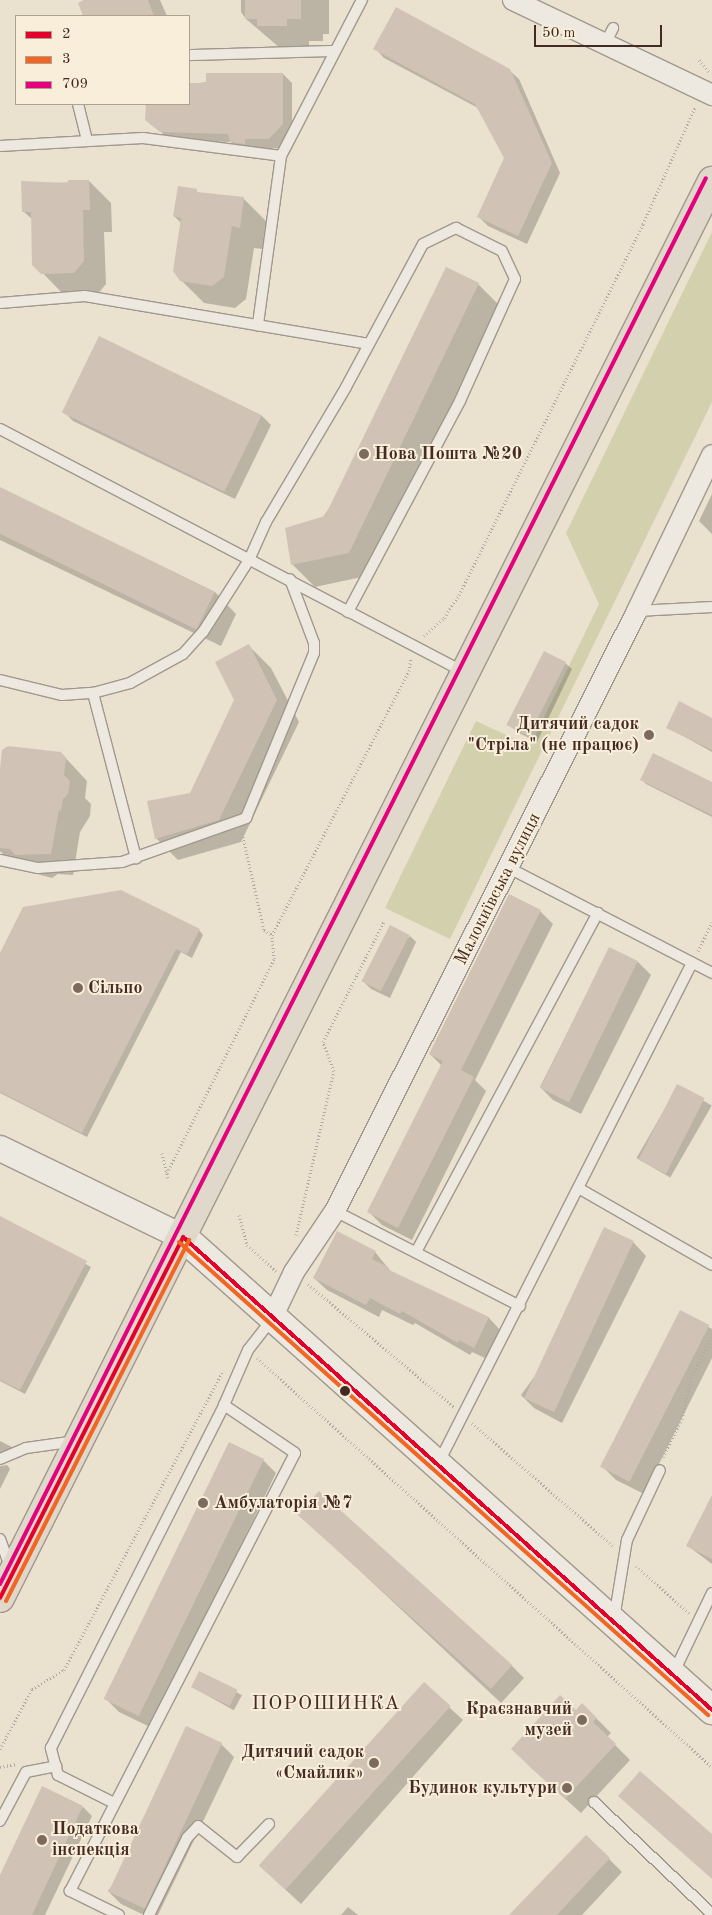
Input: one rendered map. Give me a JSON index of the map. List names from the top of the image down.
{
  "streets": {
    "street": ["Малокиївська вулиця"]
  },
  "districts": ["ПОРОШИНКА"],
  "places": [
    "Нова Пошта №20",
    "Дитячий садок \"Стріла\" (не працює)",
    "Сільпо",
    "Амбулаторія №7",
    "Краєзнавчий музей",
    "Дитячий садок «Смайлик»",
    "Будинок культури",
    "Податкова інспекція"
  ],
  "lines": ["transit line 709", "transit line 2", "transit line 3"],
  "legend": ["2", "3", "709"],
  "scale_bar": "50 m"
}
